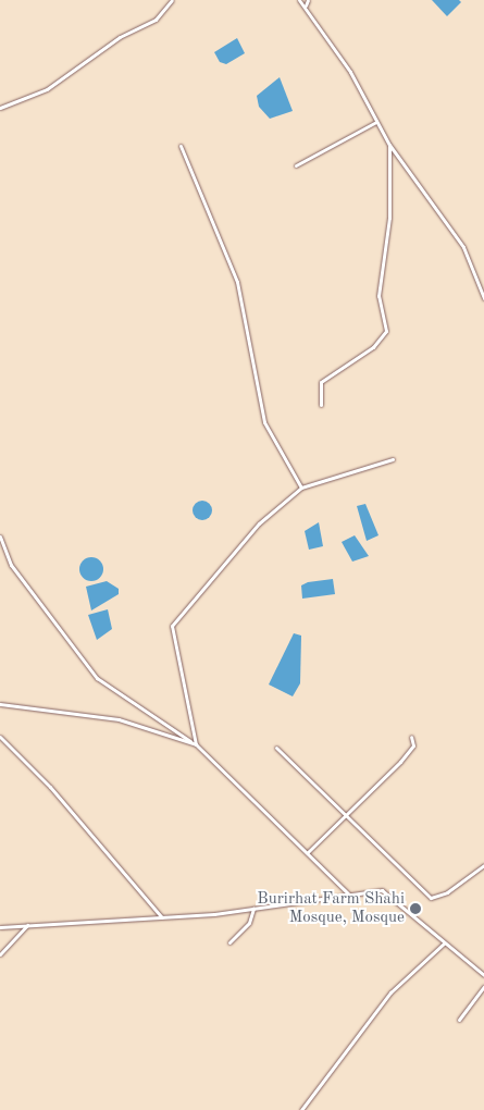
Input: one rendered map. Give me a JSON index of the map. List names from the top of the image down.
{
  "places": ["Burirhat Farm Shahi Mosque, Mosque"]
}
